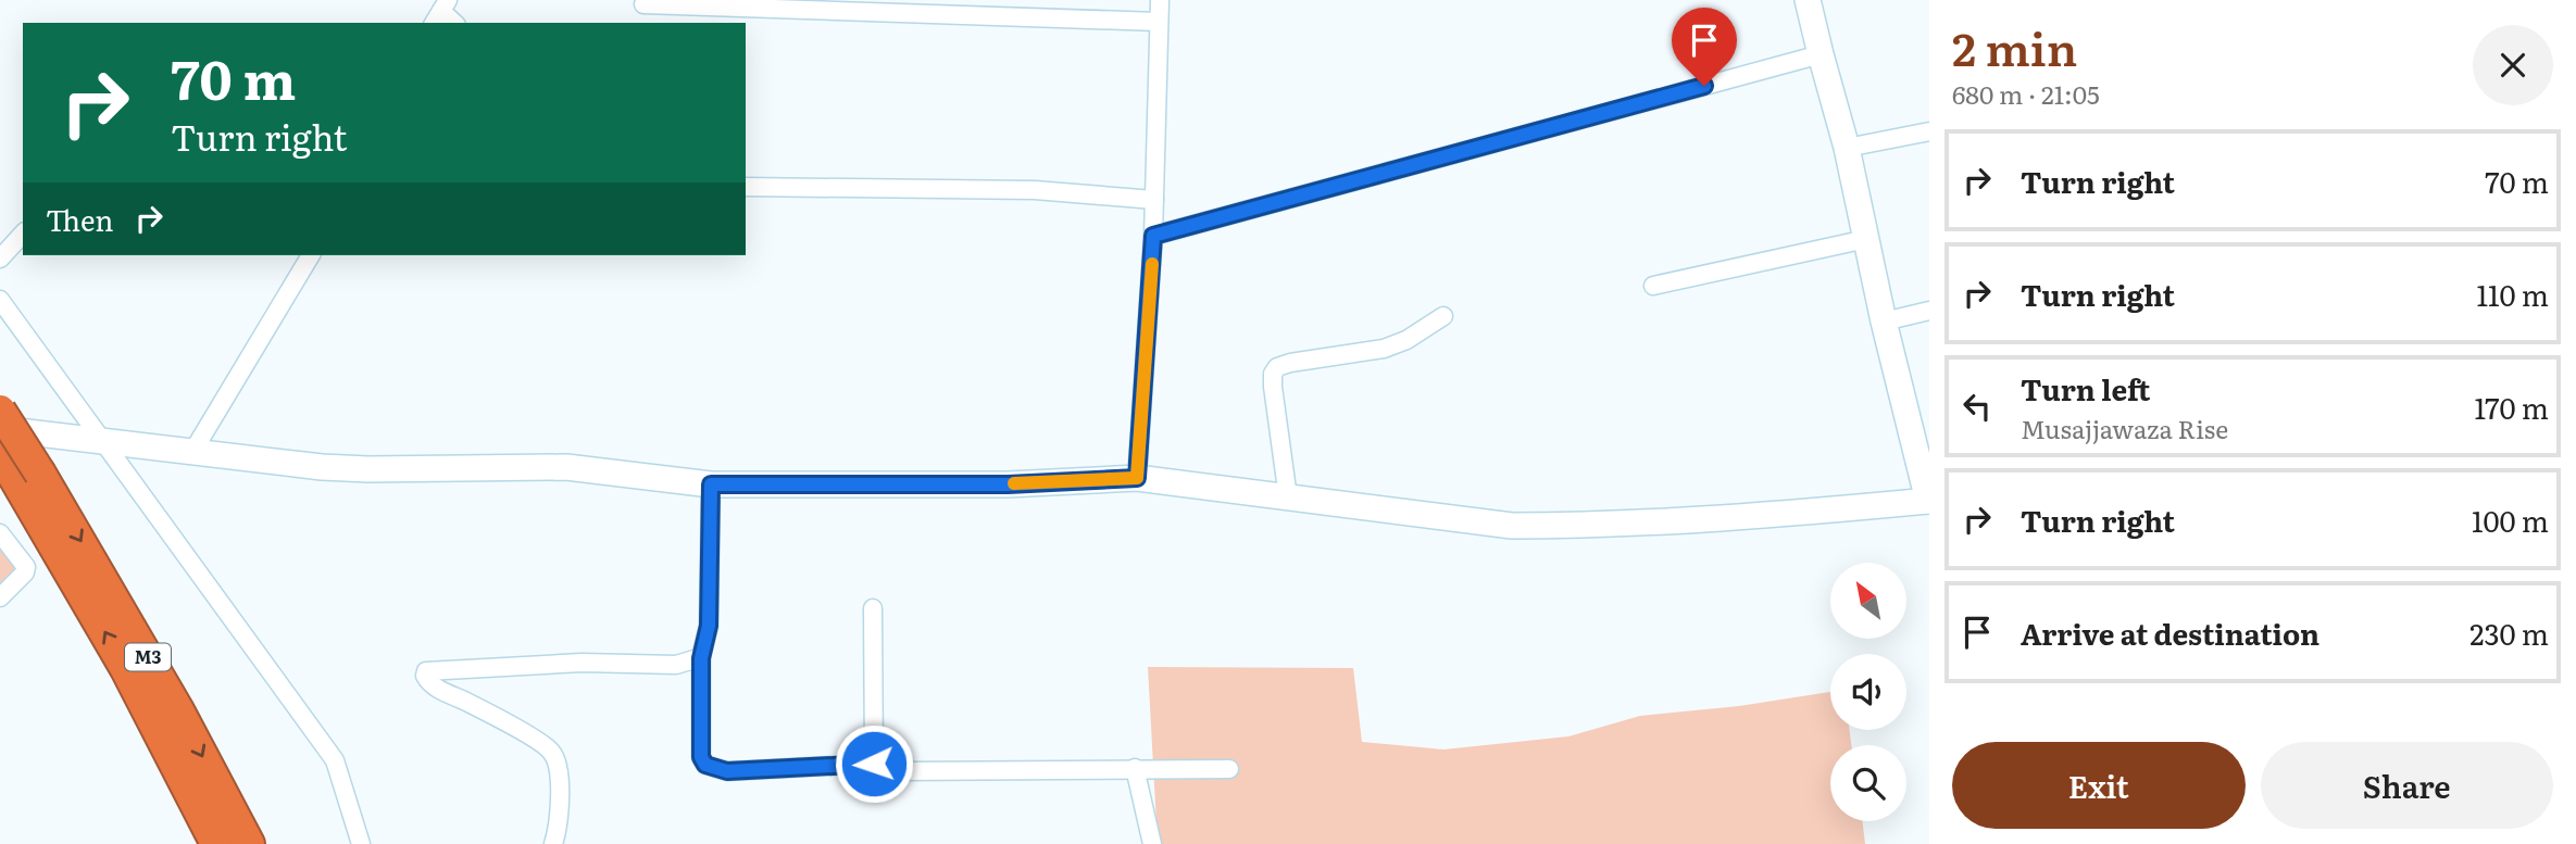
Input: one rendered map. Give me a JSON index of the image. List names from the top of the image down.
{
  "streets": {
    "highway": ["M3"]
  },
  "north": "top left",
  "page": {
    "heading": ["2 min", "680 m · 21:05"],
    "turn": ["70 m", "Turn right"],
    "list": [
      {
        "name": "Turn right",
        "value": "70 m"
      },
      {
        "name": "Turn right",
        "value": "110 m"
      },
      {
        "name": "Turn left",
        "note": "Musajjawaza Rise",
        "value": "170 m"
      },
      {
        "name": "Turn right",
        "value": "100 m"
      },
      {
        "name": "Arrive at destination",
        "value": "230 m"
      }
    ],
    "then": "Then",
    "buttons": ["Exit", "Share"]
  }
}
